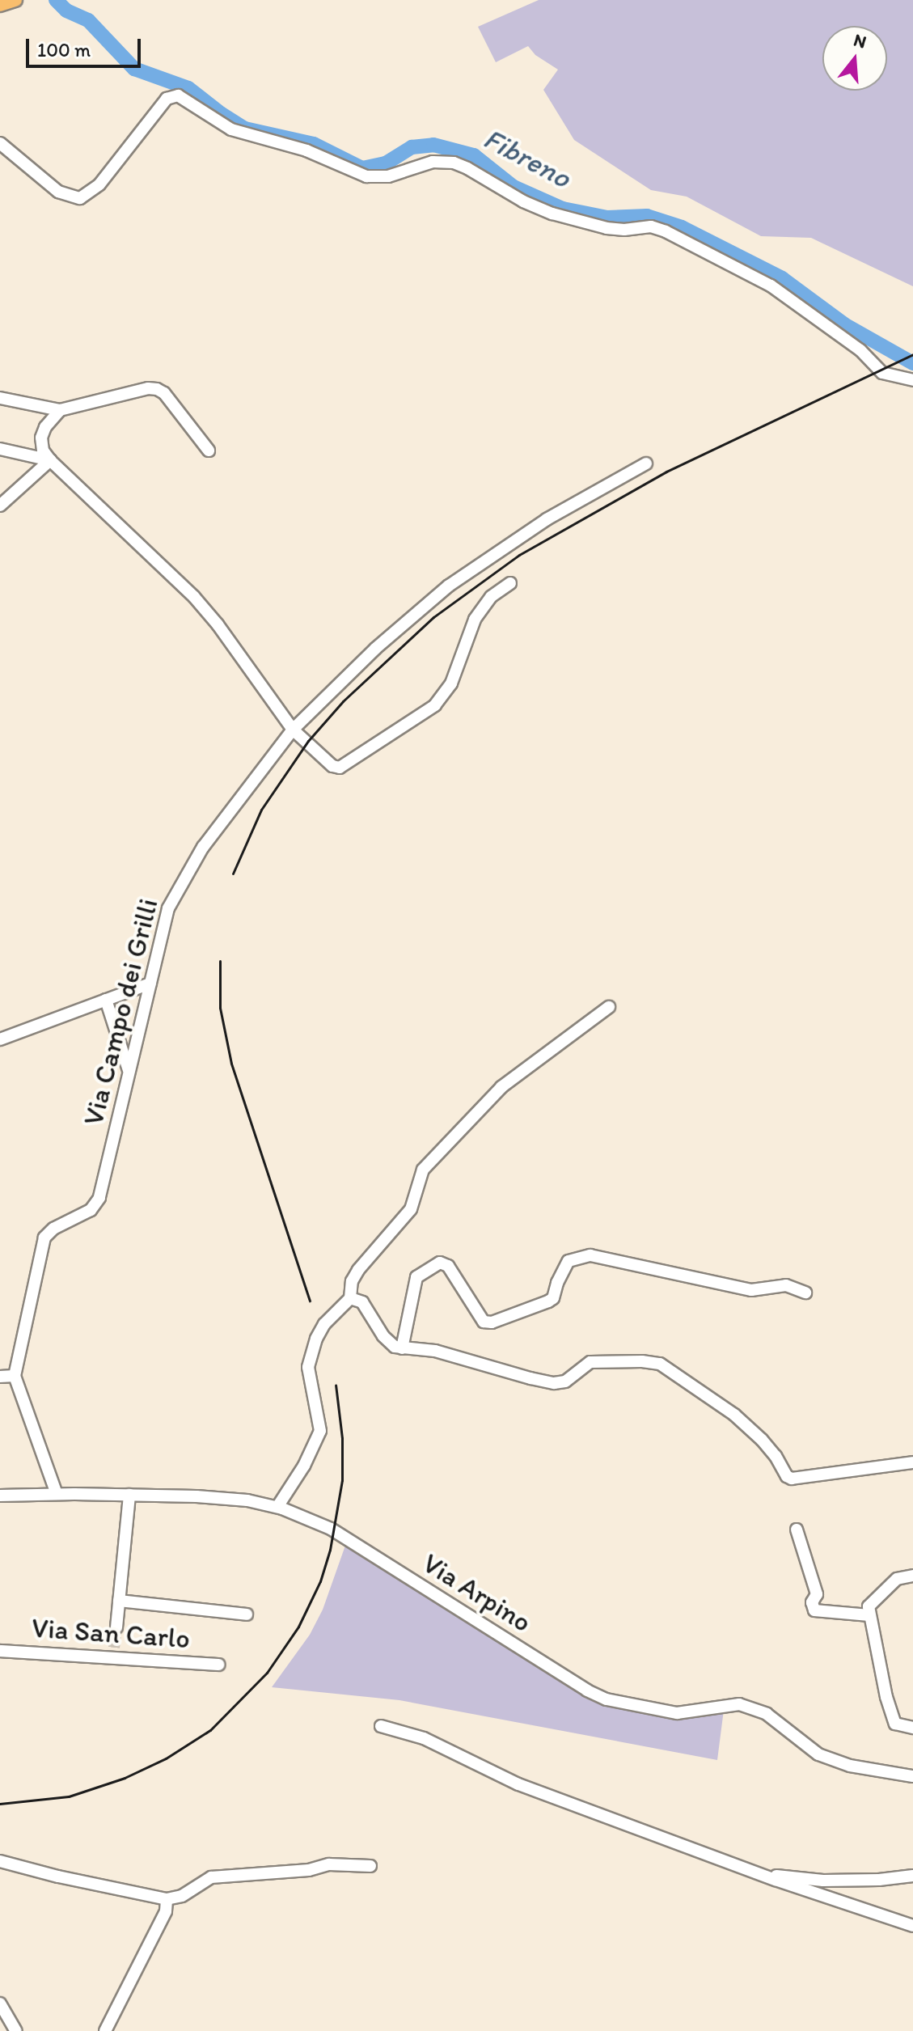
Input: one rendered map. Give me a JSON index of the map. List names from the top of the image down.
{
  "streets": {
    "street": ["Via Campo dei Grilli", "Via Arpino", "Via San Carlo"]
  },
  "water": ["Fibreno"],
  "scale_bar": "100 m",
  "north": "top"
}
